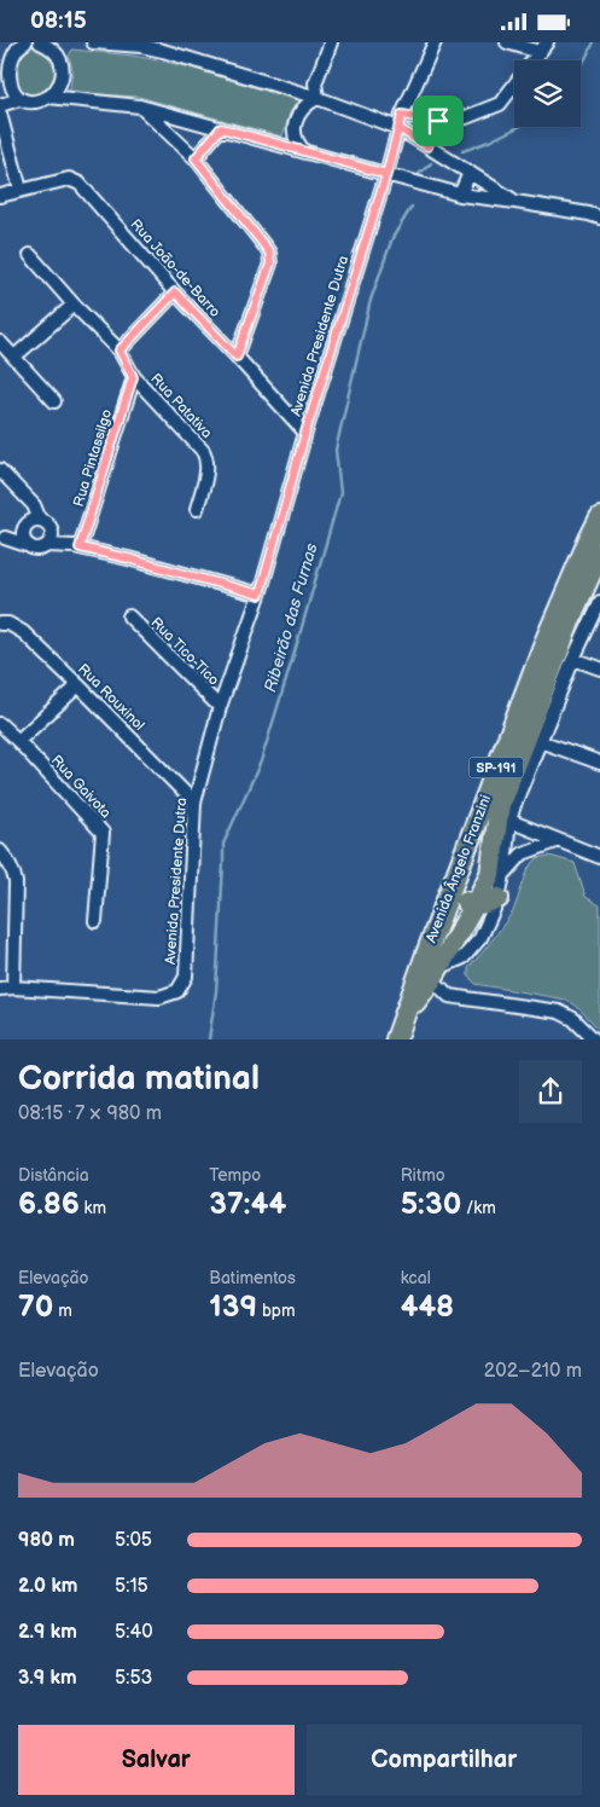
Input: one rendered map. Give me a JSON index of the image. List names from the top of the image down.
{
  "streets": {
    "main road": ["SP-191", "Avenida Ângelo Franzini"],
    "street": [
      "Rua João-de-Barro",
      "Avenida Presidente Dutra",
      "Rua Patativa",
      "Rua Pintassilgo",
      "Rua Tico-Tico",
      "Rua Rouxinol",
      "Rua Gaivota"
    ]
  },
  "crossings": [
    ["Rua João-de-Barro", "Avenida Presidente Dutra"],
    ["Avenida Presidente Dutra", "Rua Tico-Tico"],
    ["Avenida Presidente Dutra", "Rua Rouxinol"],
    ["Rua Patativa", "Rua Pintassilgo"]
  ],
  "water": ["Ribeirão das Furnas"],
  "page": {
    "status": "08:15",
    "heading": ["Corrida matinal", "08:15 · 7 × 980 m"],
    "stats": [
      ["Distância", "6.86 km"],
      ["Tempo", "37:44"],
      ["Ritmo", "5:30 /km"],
      ["Elevação", "70 m"],
      ["Batimentos", "139 bpm"],
      ["kcal", "448"]
    ],
    "chart": ["Elevação", "202–210 m"],
    "list": [
      {
        "name": "980 m",
        "note": "5:05"
      },
      {
        "name": "2.0 km",
        "note": "5:15"
      },
      {
        "name": "2.9 km",
        "note": "5:40"
      },
      {
        "name": "3.9 km",
        "note": "5:53"
      }
    ],
    "buttons": ["Salvar", "Compartilhar"]
  }
}
